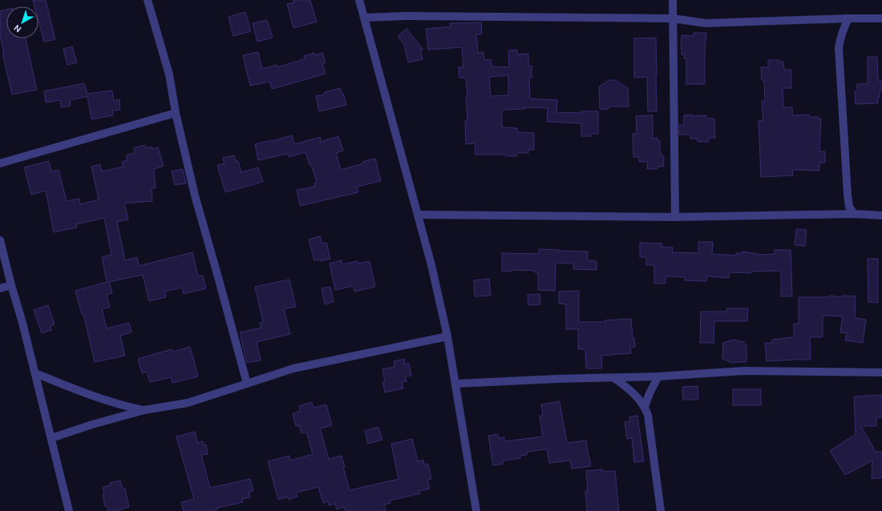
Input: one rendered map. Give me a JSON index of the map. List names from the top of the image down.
{
  "north": "bottom left"
}
